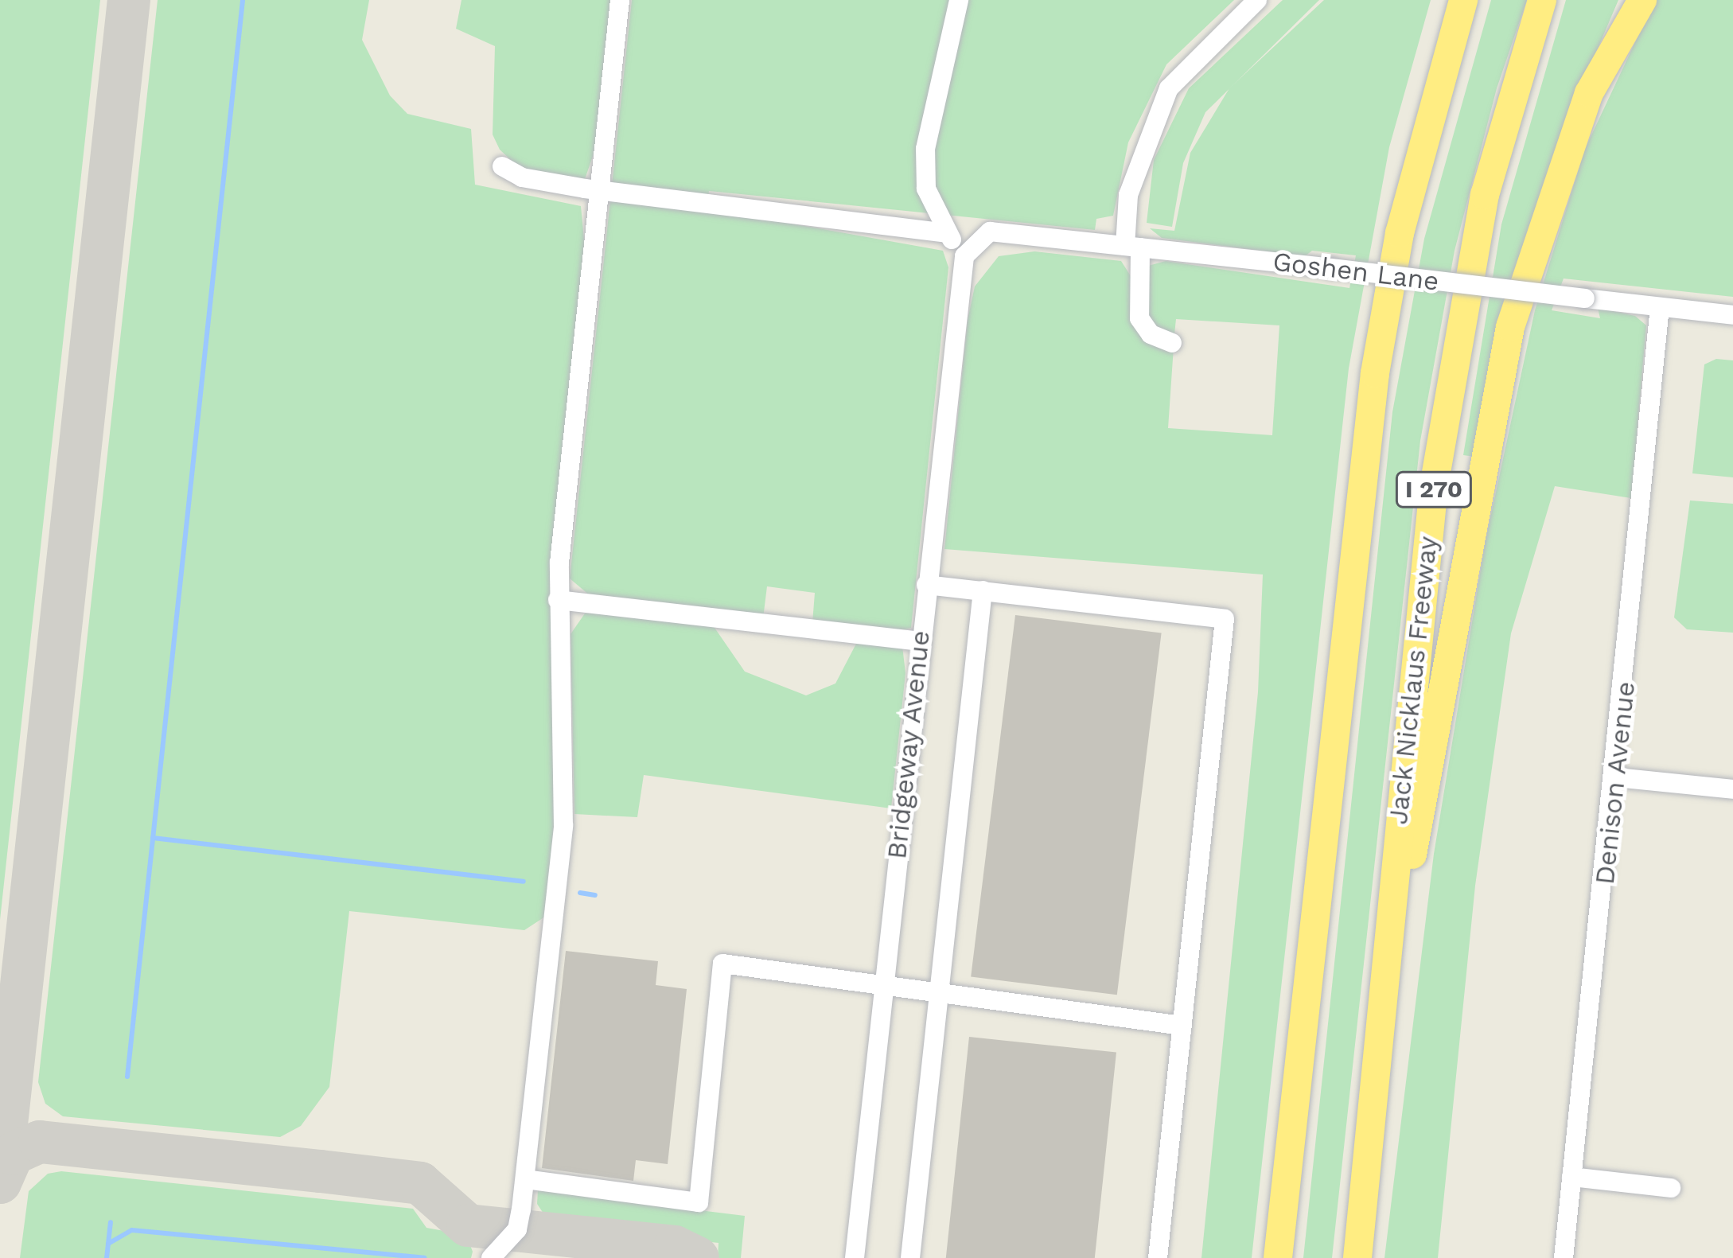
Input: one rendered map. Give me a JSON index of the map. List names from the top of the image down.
{
  "streets": {
    "highway": ["I 270", "Jack Nicklaus Freeway"],
    "street": ["Goshen Lane", "Bridgeway Avenue", "Denison Avenue"]
  },
  "crossings": [
    ["Goshen Lane", "Bridgeway Avenue"],
    ["Goshen Lane", "Denison Avenue"]
  ]
}
